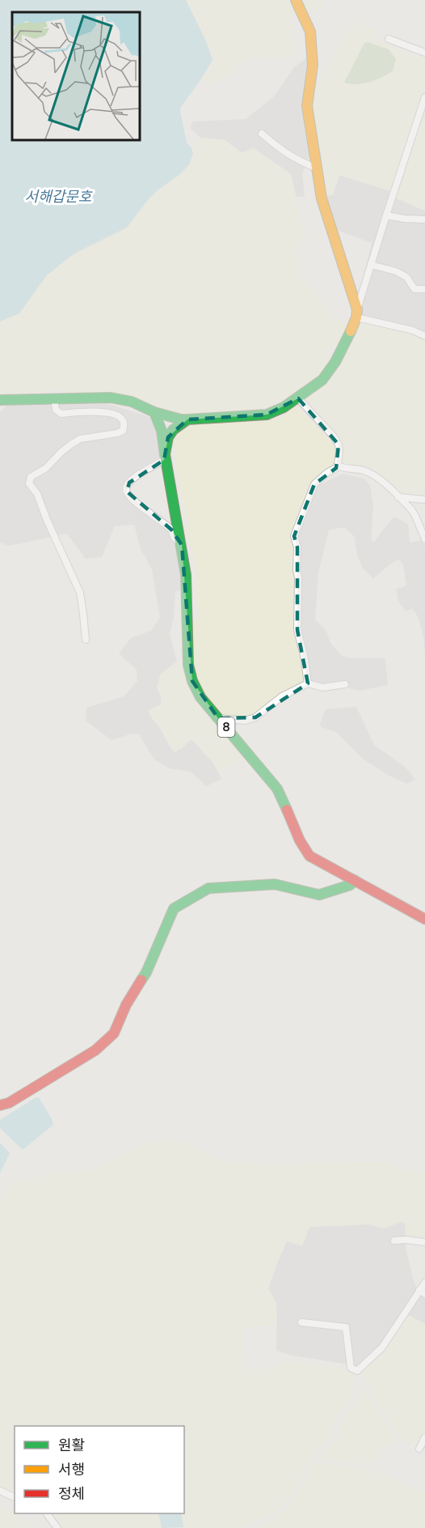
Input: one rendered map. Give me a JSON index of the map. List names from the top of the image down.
{
  "streets": {
    "street": ["8"]
  },
  "water": ["서해갑문호"],
  "legend": ["원활", "서행", "정체"]
}
